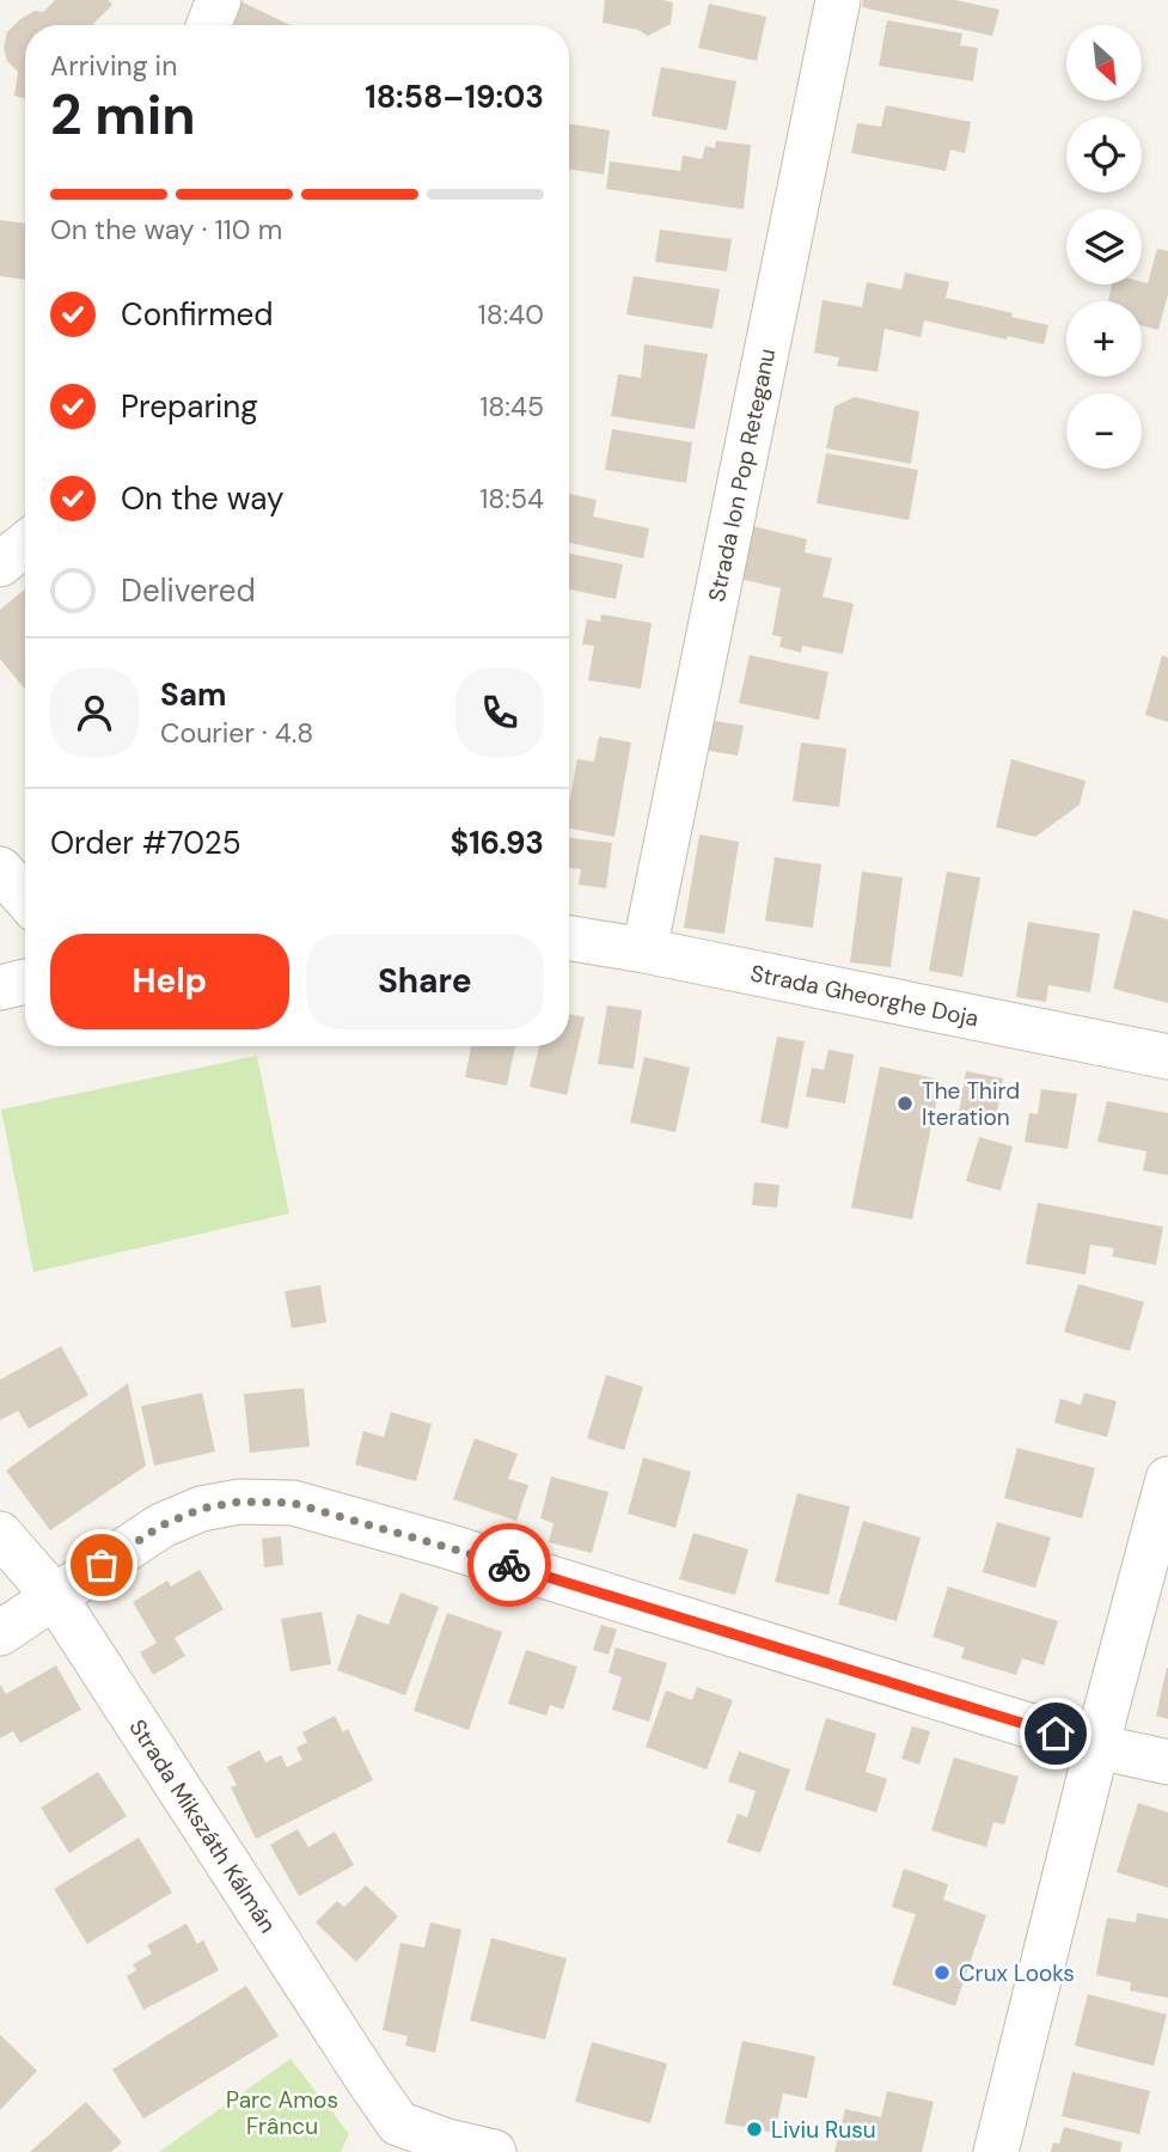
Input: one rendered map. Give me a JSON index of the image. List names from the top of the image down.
{
  "streets": {
    "street": ["Strada Ion Pop Reteganu", "Strada Gheorghe Doja", "Strada Mikszáth Kálmán"]
  },
  "crossings": [
    ["Strada Ion Pop Reteganu", "Strada Gheorghe Doja"]
  ],
  "parks": ["Parc Amos Frâncu"],
  "places": ["The Third Iteration", "Crux Looks", "Liviu Rusu"],
  "north": "bottom right",
  "page": {
    "map_buttons": ["+", "−"],
    "heading": ["2 min", "Arriving in", "18:58–19:03"],
    "panel": [
      "Sam",
      "Courier · 4.8",
      "Order #7025",
      "$16.93"
    ],
    "bar": "On the way · 110 m",
    "list": [
      ["Confirmed", "18:40"],
      ["Preparing", "18:45"],
      ["On the way", "18:54"],
      "Delivered"
    ],
    "buttons": ["Help", "Share"]
  }
}
